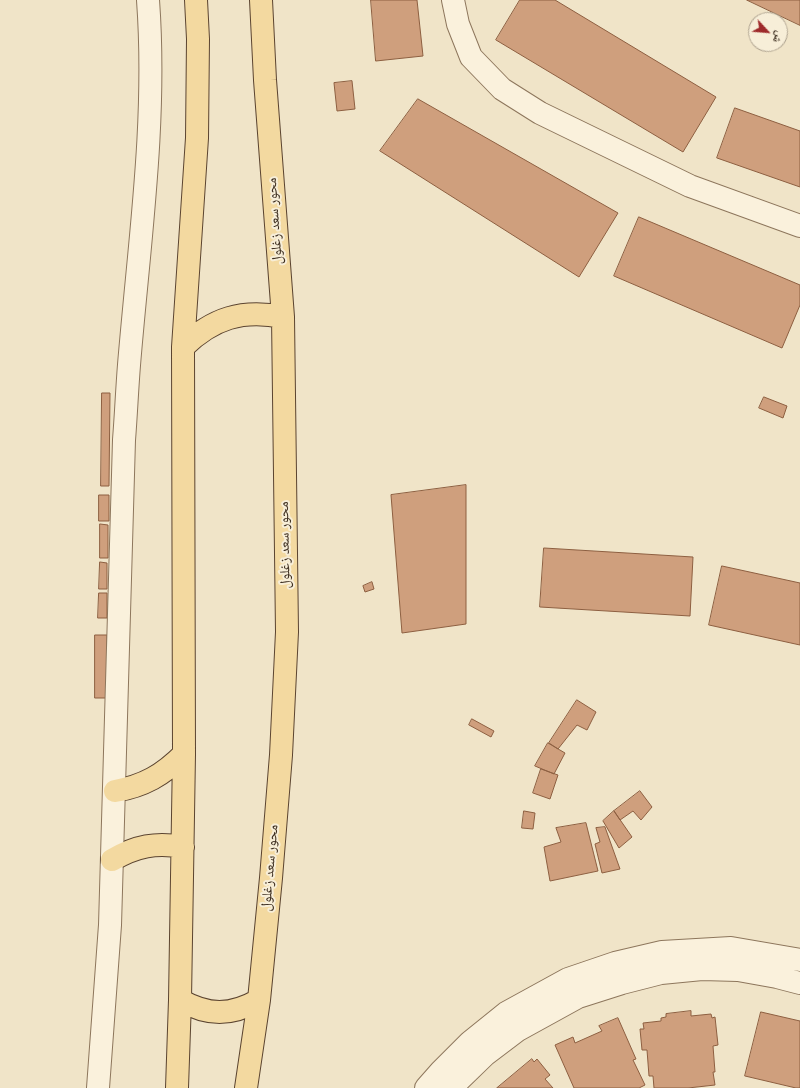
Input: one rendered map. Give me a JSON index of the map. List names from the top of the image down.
{
  "streets": {
    "main road": ["محور سعد زغلول"]
  },
  "north": "bottom right"
}
